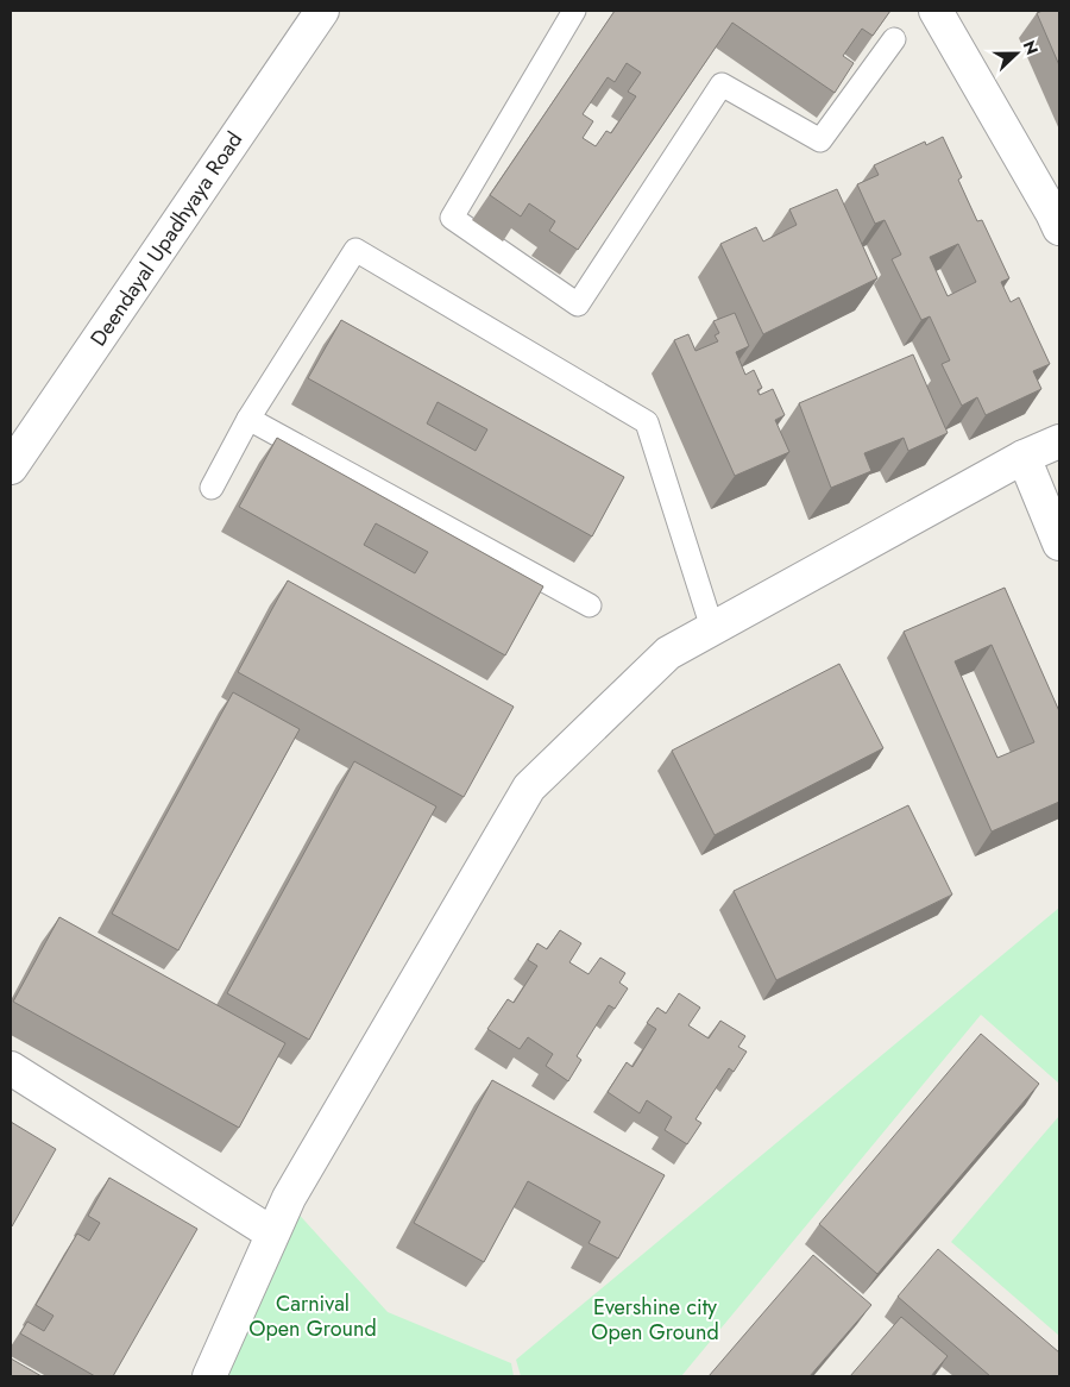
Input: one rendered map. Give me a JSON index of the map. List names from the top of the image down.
{
  "streets": {
    "street": ["Deendayal Upadhyaya Road"]
  },
  "parks": ["Carnival Open Ground", "Evershine city Open Ground"],
  "north": "right"
}
